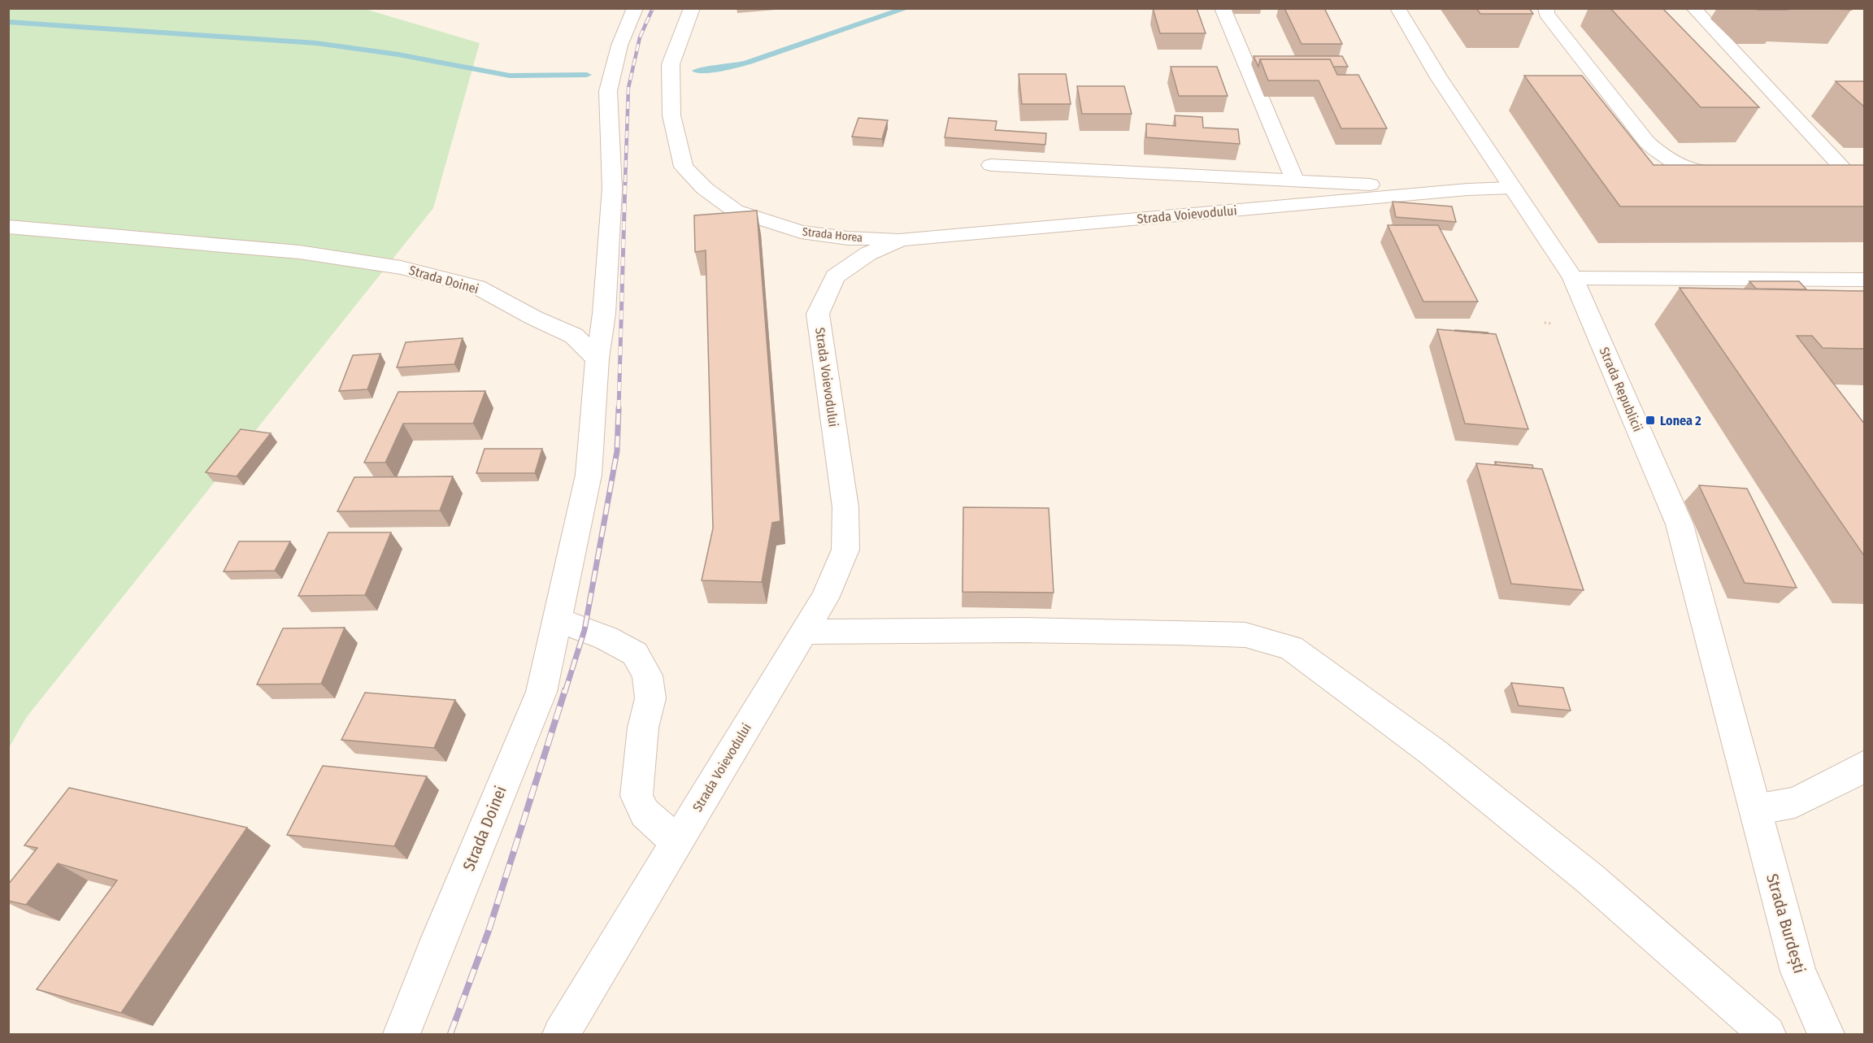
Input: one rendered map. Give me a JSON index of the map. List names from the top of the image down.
{
  "streets": {
    "street": [
      "Strada Voievodului",
      "Strada Horea",
      "Strada Doinei",
      "Strada Republicii",
      "Strada Burdești"
    ]
  },
  "crossings": [
    ["Strada Voievodului", "Strada Horea"],
    ["Strada Voievodului", "Strada Republicii"],
    ["Strada Republicii", "Strada Burdești"]
  ],
  "places": {
    "transit": ["Lonea 2"]
  }
}
